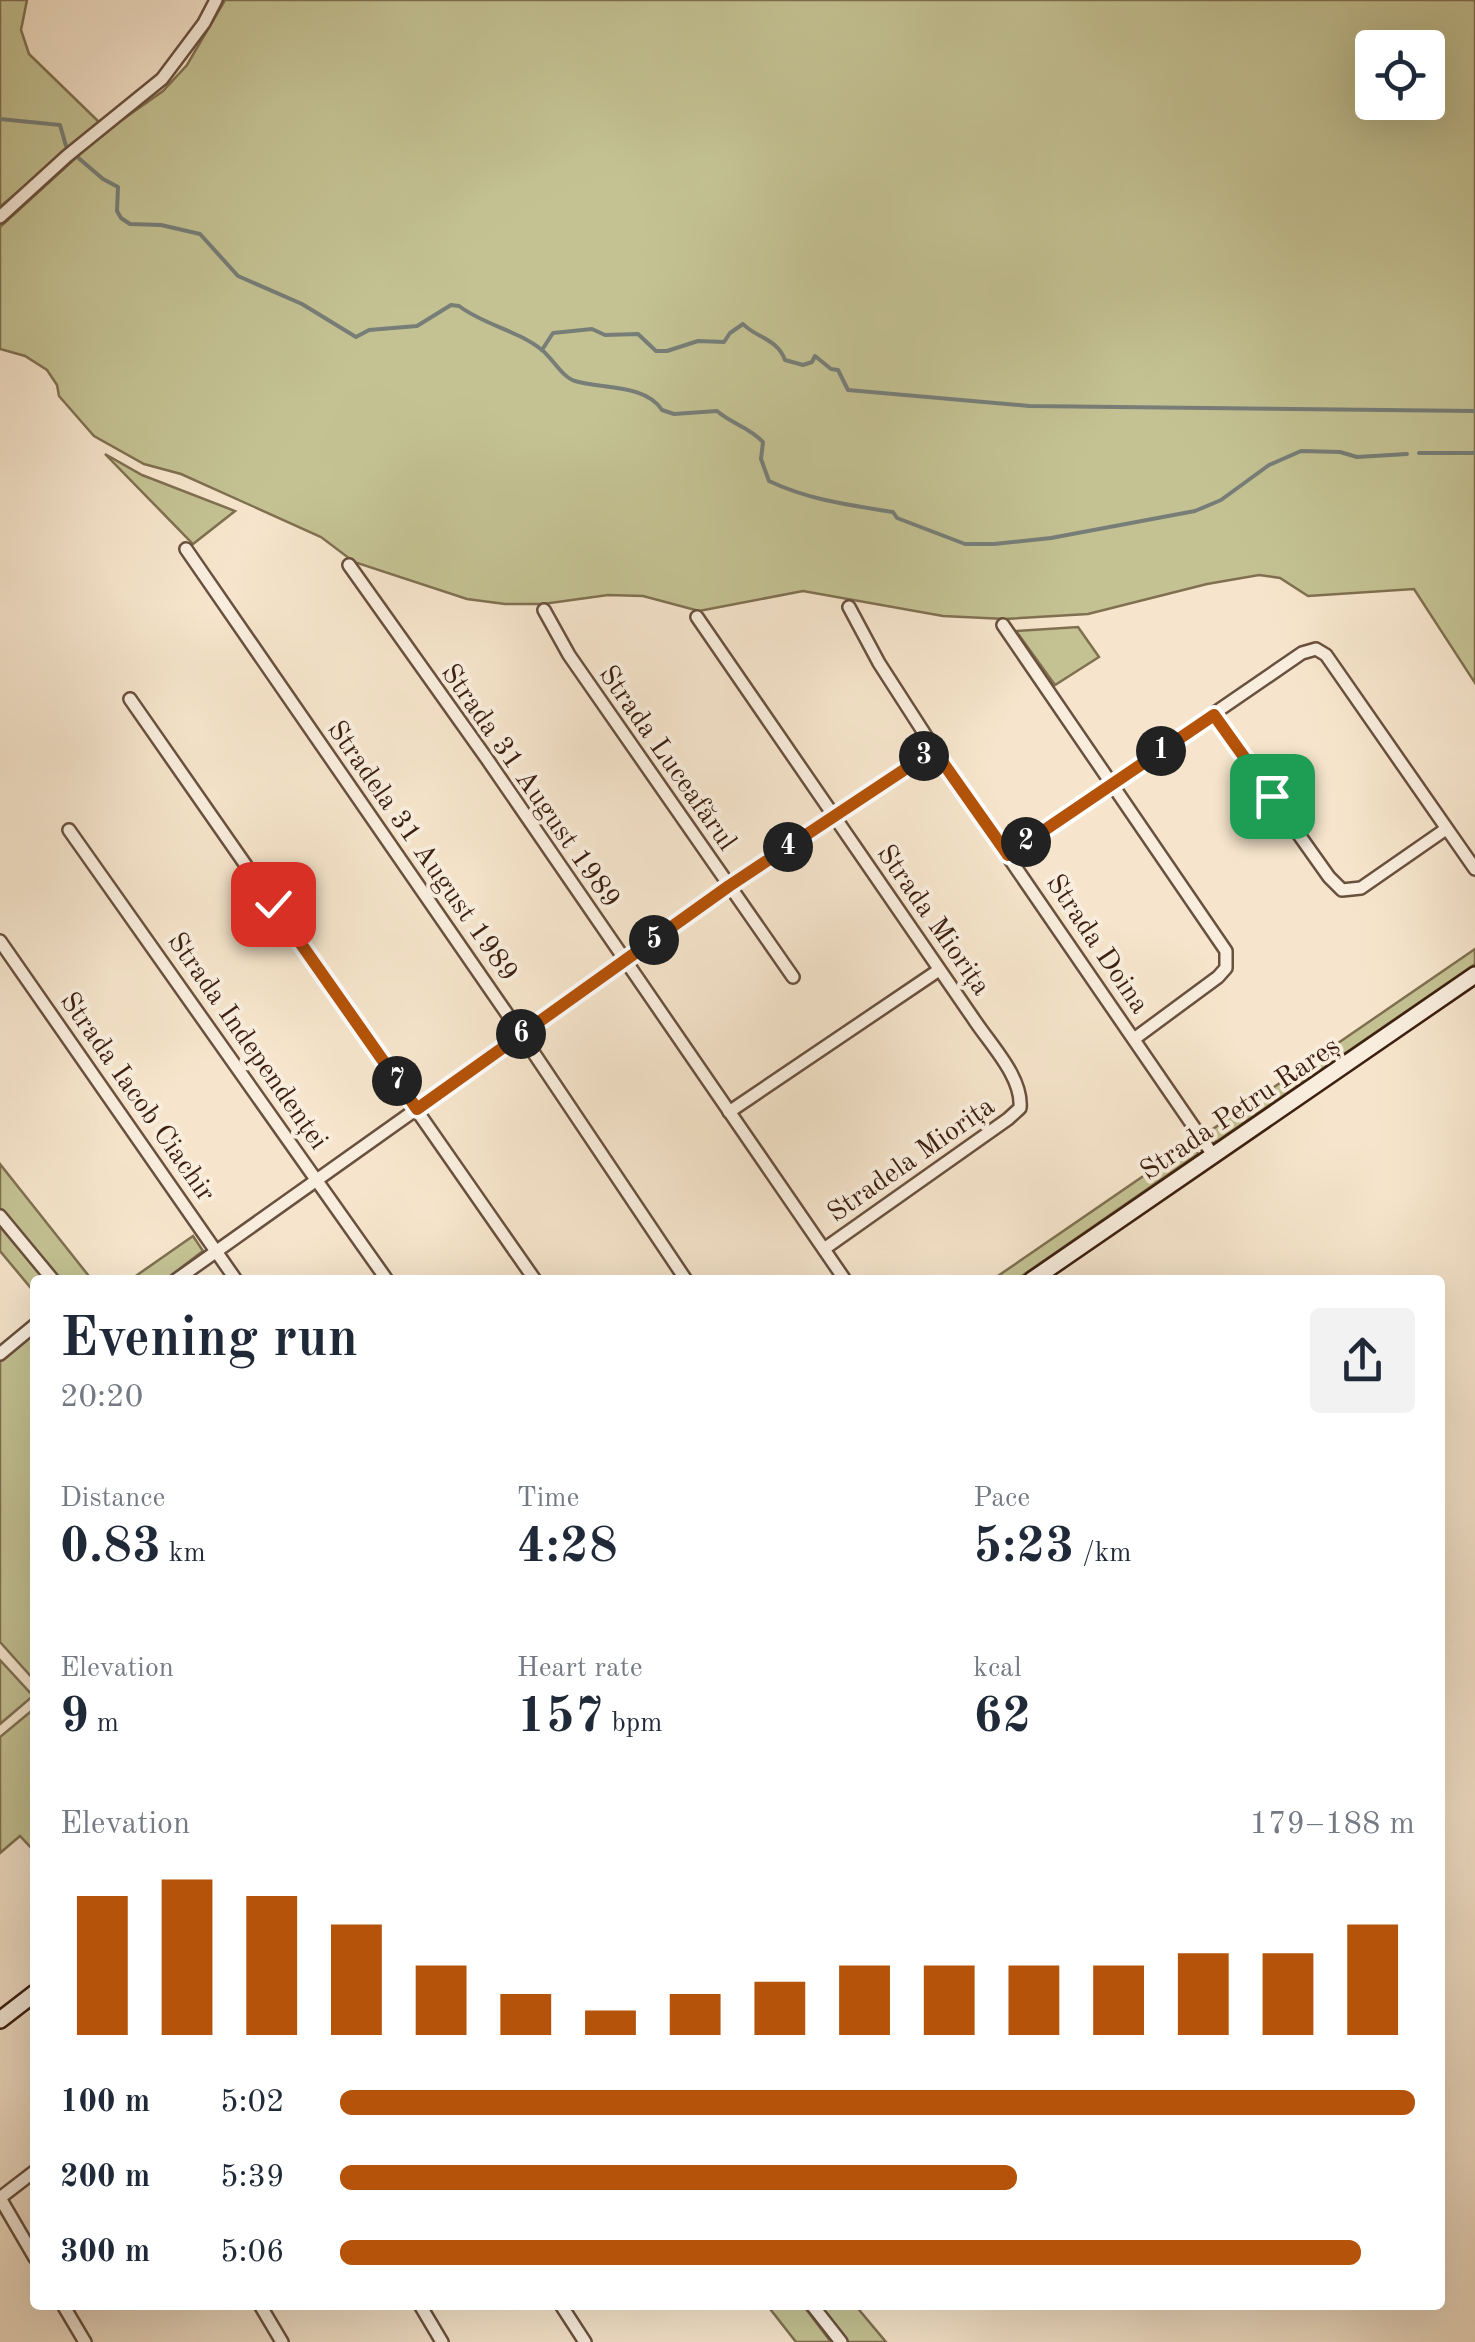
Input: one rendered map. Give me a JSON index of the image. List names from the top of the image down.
{
  "streets": {
    "main road": ["Strada Petru Rareș"],
    "street": [
      "Strada Luceafărul",
      "Strada 31 August 1989",
      "Stradela 31 August 1989",
      "Strada Miorița",
      "Strada Doina",
      "Strada Independenței",
      "Strada Iacob Ciachir",
      "Stradela Miorița"
    ]
  },
  "crossings": [
    ["Strada 31 August 1989", "Stradela Miorița"],
    ["Strada Miorița", "Stradela Miorița"],
    ["Strada Doina", "Strada Petru Rareș"]
  ],
  "page": {
    "pins": [
      "1",
      "3",
      "2",
      "4",
      "5",
      "6",
      "7"
    ],
    "heading": ["Evening run", "20:20"],
    "stats": [
      ["Distance", "0.83 km"],
      ["Time", "4:28"],
      ["Pace", "5:23 /km"],
      ["Elevation", "9 m"],
      ["Heart rate", "157 bpm"],
      ["kcal", "62"]
    ],
    "chart": ["Elevation", "179–188 m"],
    "list": [
      {
        "name": "100 m",
        "note": "5:02"
      },
      {
        "name": "200 m",
        "note": "5:39"
      },
      {
        "name": "300 m",
        "note": "5:06"
      }
    ]
  }
}
